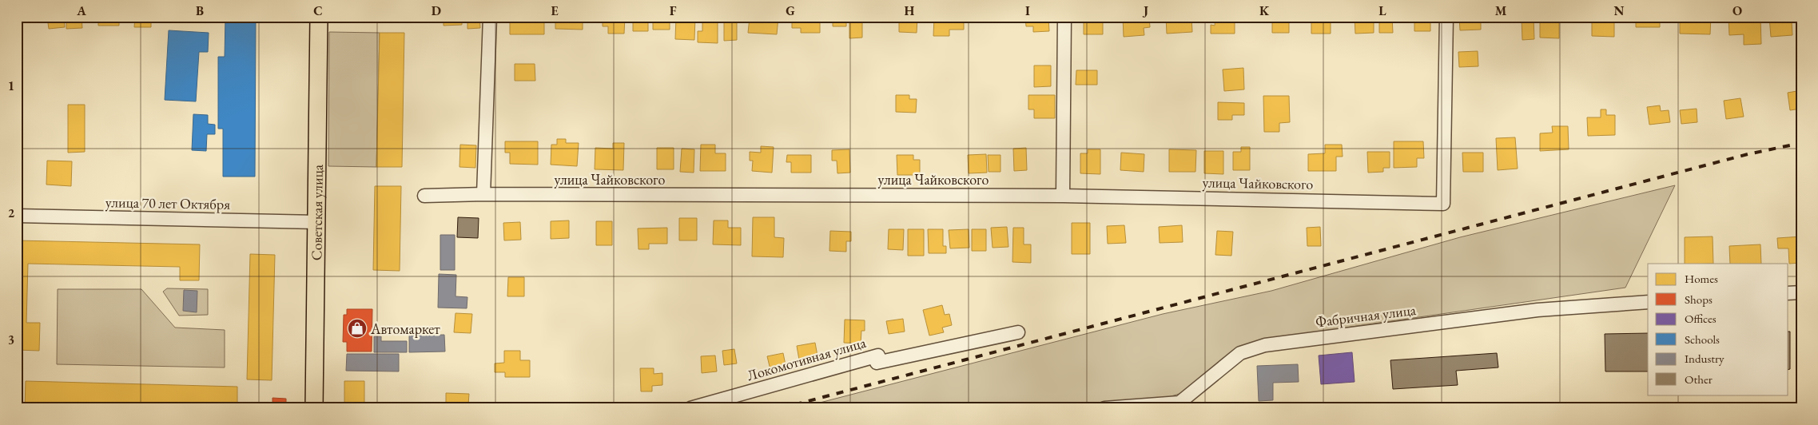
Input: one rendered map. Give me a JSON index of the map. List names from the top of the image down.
{
  "streets": {
    "main road": ["Советская улица"],
    "street": [
      "улица Чайковского",
      "улица 70 лет Октября",
      "Фабричная улица",
      "Локомотивная улица"
    ]
  },
  "crossings": [
    ["улица 70 лет Октября", "Советская улица"]
  ],
  "places": {
    "shop": ["Автомаркет"]
  },
  "legend": [
    "Homes",
    "Shops",
    "Offices",
    "Schools",
    "Industry",
    "Other"
  ],
  "grid": {
    "columns": [
      "A",
      "B",
      "C",
      "D",
      "E",
      "F",
      "G",
      "H",
      "I",
      "J",
      "K",
      "L",
      "M",
      "N",
      "O"
    ],
    "rows": ["1", "2", "3"]
  }
}
